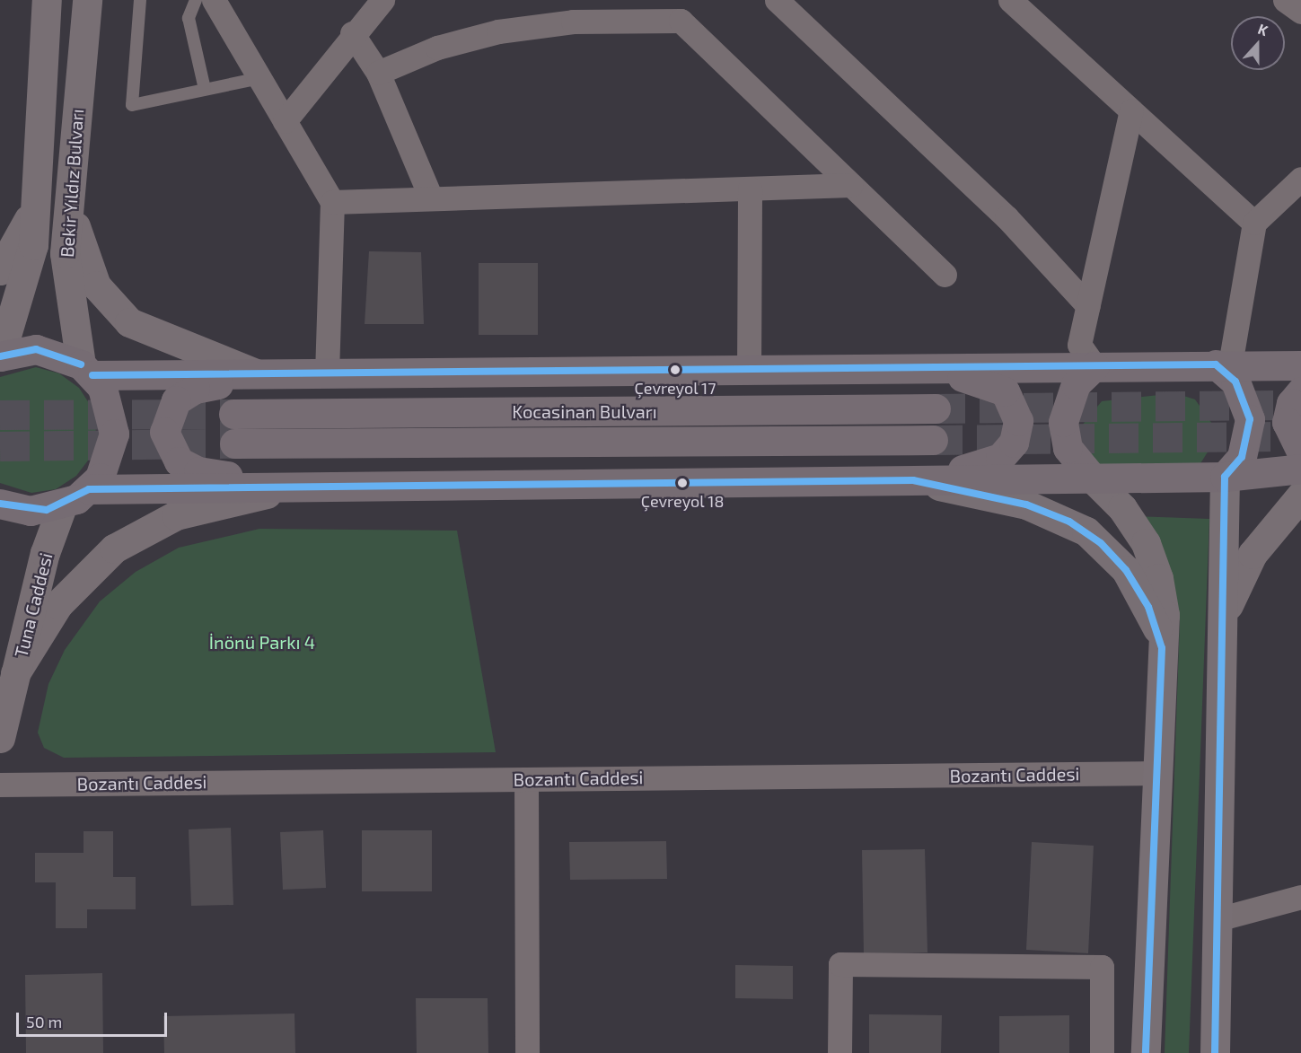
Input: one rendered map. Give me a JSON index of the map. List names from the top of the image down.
{
  "streets": {
    "highway": ["Kocasinan Bulvarı"],
    "main road": ["Bekir Yıldız Bulvarı", "Tuna Caddesi"],
    "street": ["Bozantı Caddesi"]
  },
  "parks": ["İnönü Parkı 4"],
  "places": ["Çevreyol 17", "Çevreyol 18"],
  "lines": ["transit line 4"],
  "scale_bar": "50 m",
  "north": "top"
}
